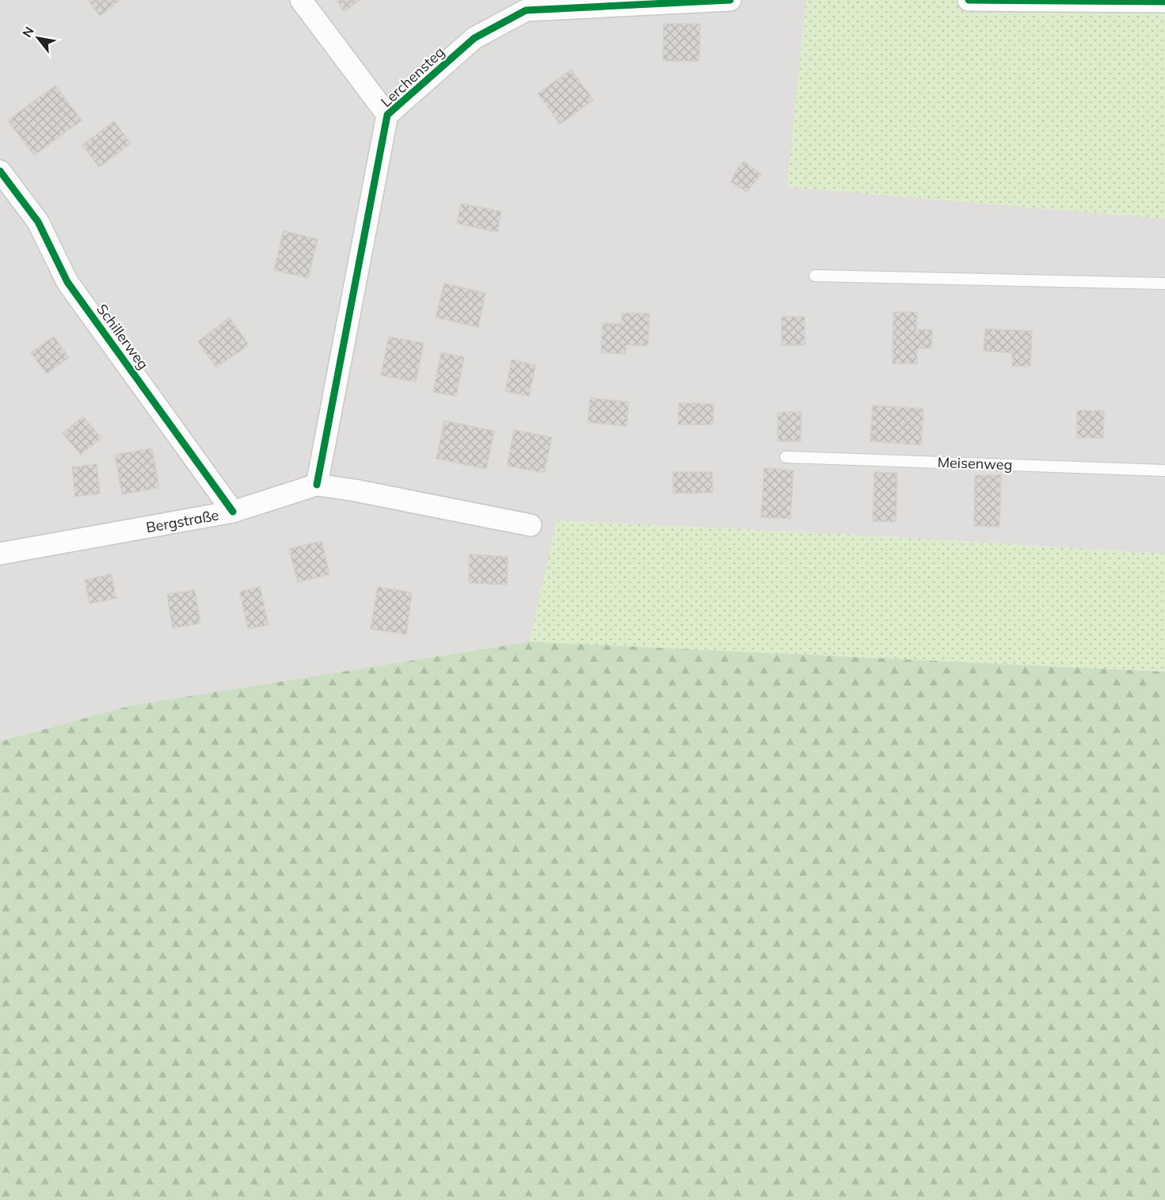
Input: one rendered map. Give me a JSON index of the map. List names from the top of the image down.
{
  "streets": {
    "street": ["Lerchensteg", "Schillerweg", "Bergstraße"],
    "lane": ["Meisenweg"]
  },
  "crossings": [
    ["Lerchensteg", "Bergstraße"],
    ["Schillerweg", "Bergstraße"]
  ],
  "north": "top left"
}
